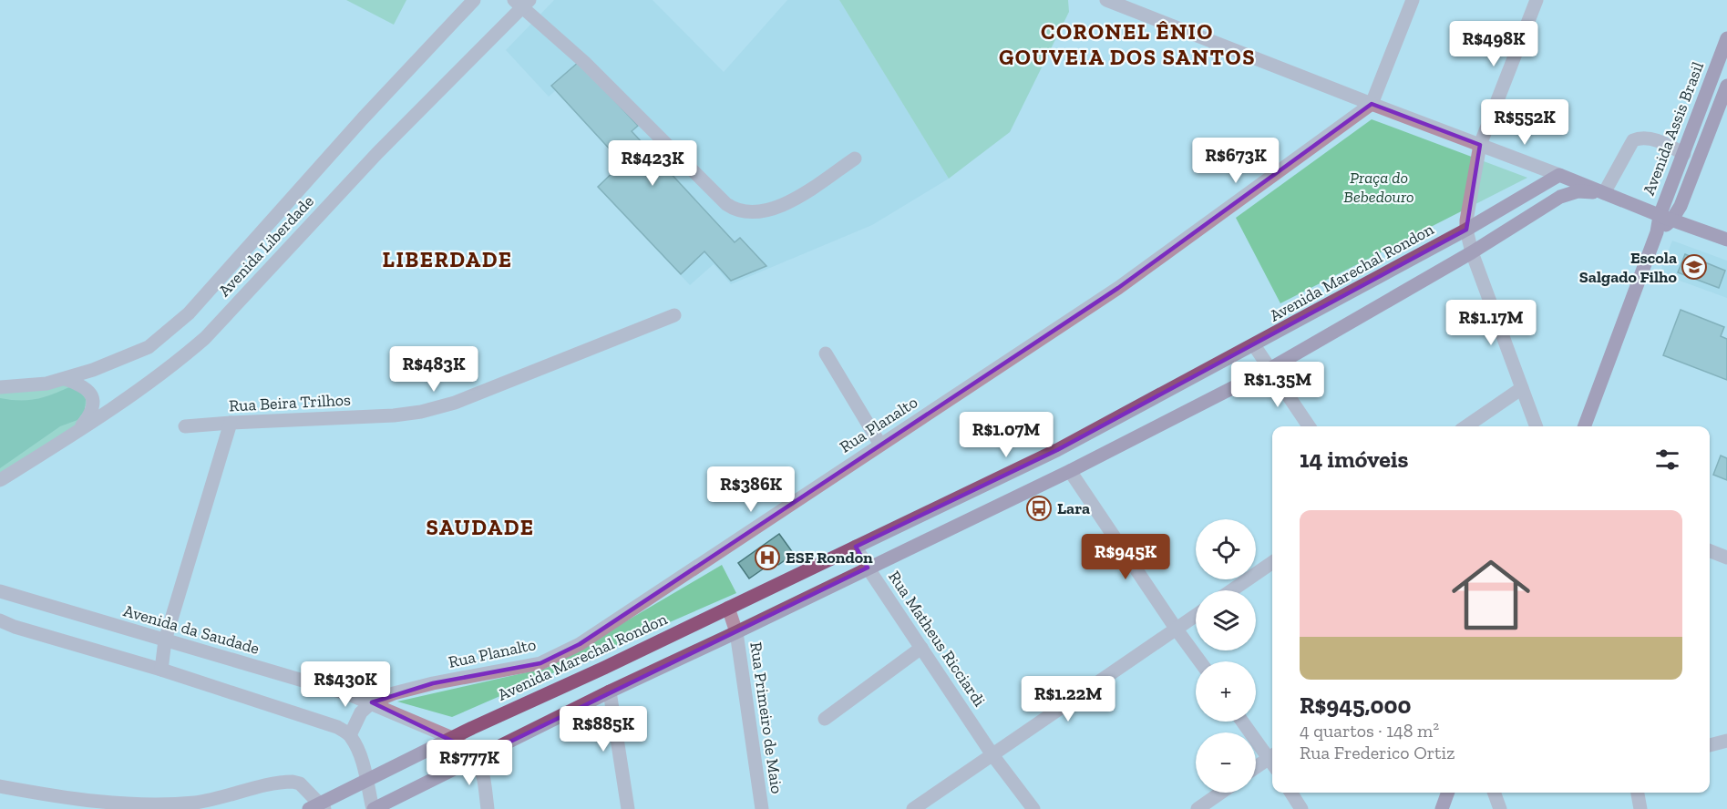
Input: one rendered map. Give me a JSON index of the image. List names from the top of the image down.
{
  "streets": {
    "main road": ["Avenida Assis Brasil", "Avenida Marechal Rondon"],
    "street": [
      "Avenida Liberdade",
      "Rua Beira Trilhos",
      "Rua Planalto",
      "Avenida da Saudade",
      "Rua Matheus Ricciardi",
      "Rua Primeiro de Maio"
    ]
  },
  "crossings": [
    ["Rua Planalto", "Avenida da Saudade"]
  ],
  "districts": ["CORONEL ÊNIO GOUVEIA DOS SANTOS", "LIBERDADE", "SAUDADE"],
  "parks": ["Praça do Bebedouro"],
  "places": {
    "school or university": ["Escola Salgado Filho"],
    "bus stop": ["Lara"],
    "hospital": ["ESF Rondon"]
  },
  "page": {
    "price": [
      "R$498K",
      "R$552K",
      "R$673K",
      "R$423K",
      "R$1.17M",
      "R$483K",
      "R$1.35M",
      "R$1.07M",
      "R$386K",
      "R$945K",
      "R$430K",
      "R$1.22M",
      "R$885K",
      "R$777K"
    ],
    "heading": "14 imóveis",
    "list": [
      {
        "name": "R$945,000",
        "note": "4 quartos · 148 m² · Rua Frederico Ortiz"
      }
    ],
    "map_buttons": ["+", "−"]
  }
}
